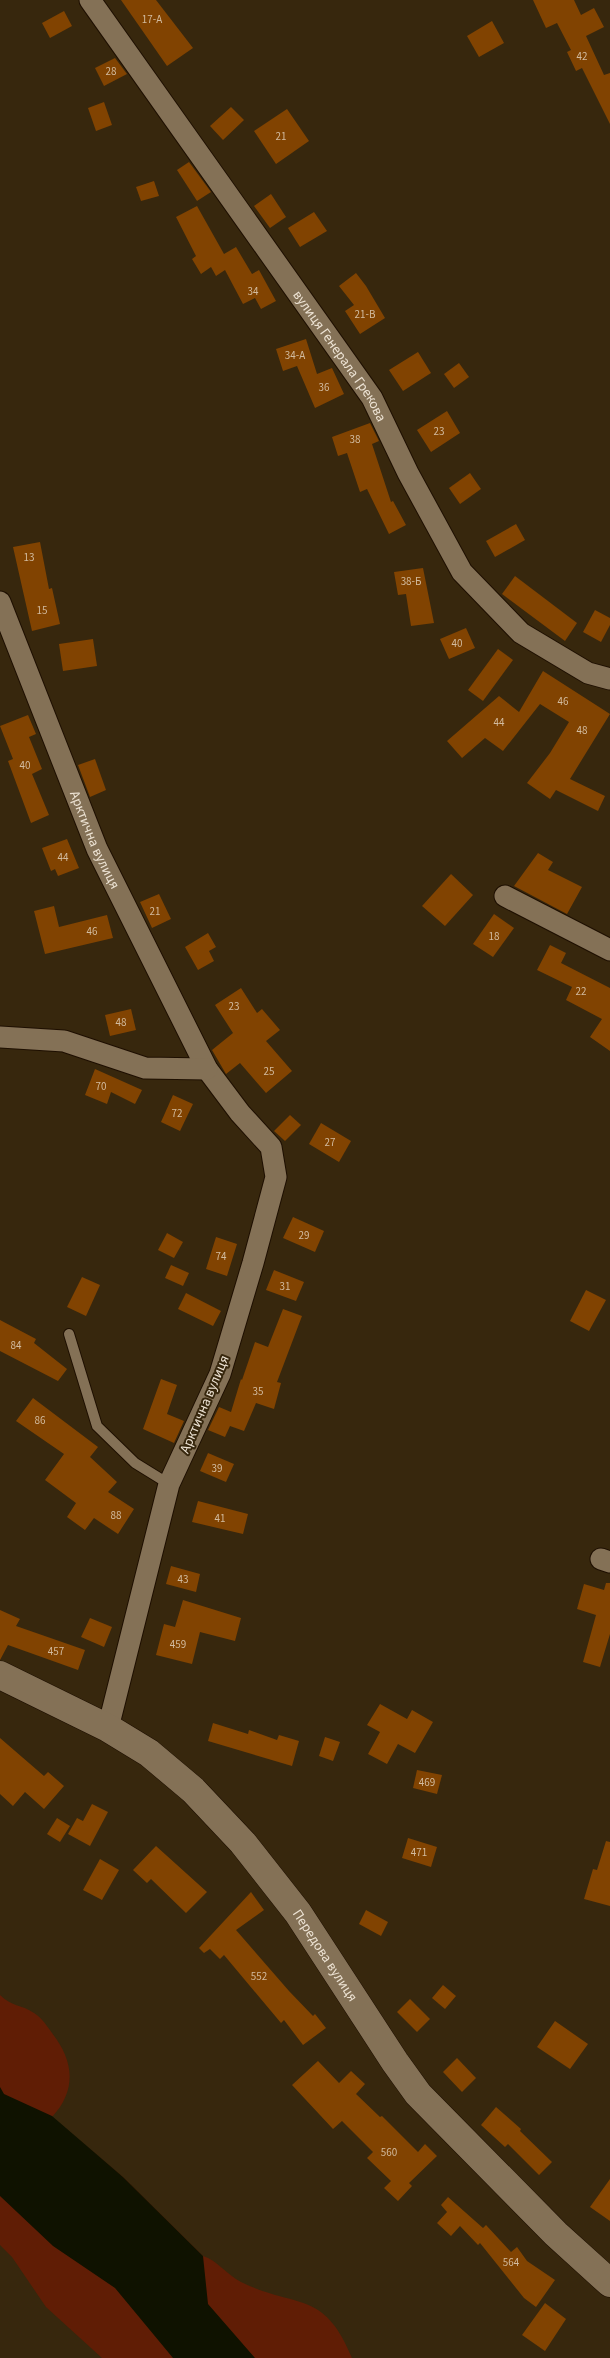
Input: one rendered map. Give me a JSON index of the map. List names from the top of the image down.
{
  "streets": {
    "street": ["вулиця Генерала Грекова", "Арктична вулиця", "Передова вулиця"]
  },
  "crossings": [
    ["Арктична вулиця", "Передова вулиця"]
  ],
  "house_numbers": [
    "17-А",
    "42",
    "28",
    "21",
    "34",
    "21-В",
    "34-А",
    "36",
    "23",
    "38",
    "13",
    "38-Б",
    "15",
    "40",
    "46",
    "44",
    "48",
    "40",
    "44",
    "21",
    "46",
    "18",
    "22",
    "23",
    "48",
    "25",
    "70",
    "72",
    "27",
    "29",
    "74",
    "31",
    "84",
    "35",
    "86",
    "39",
    "88",
    "41",
    "43",
    "459",
    "457",
    "469",
    "471",
    "552",
    "560",
    "564"
  ]
}
